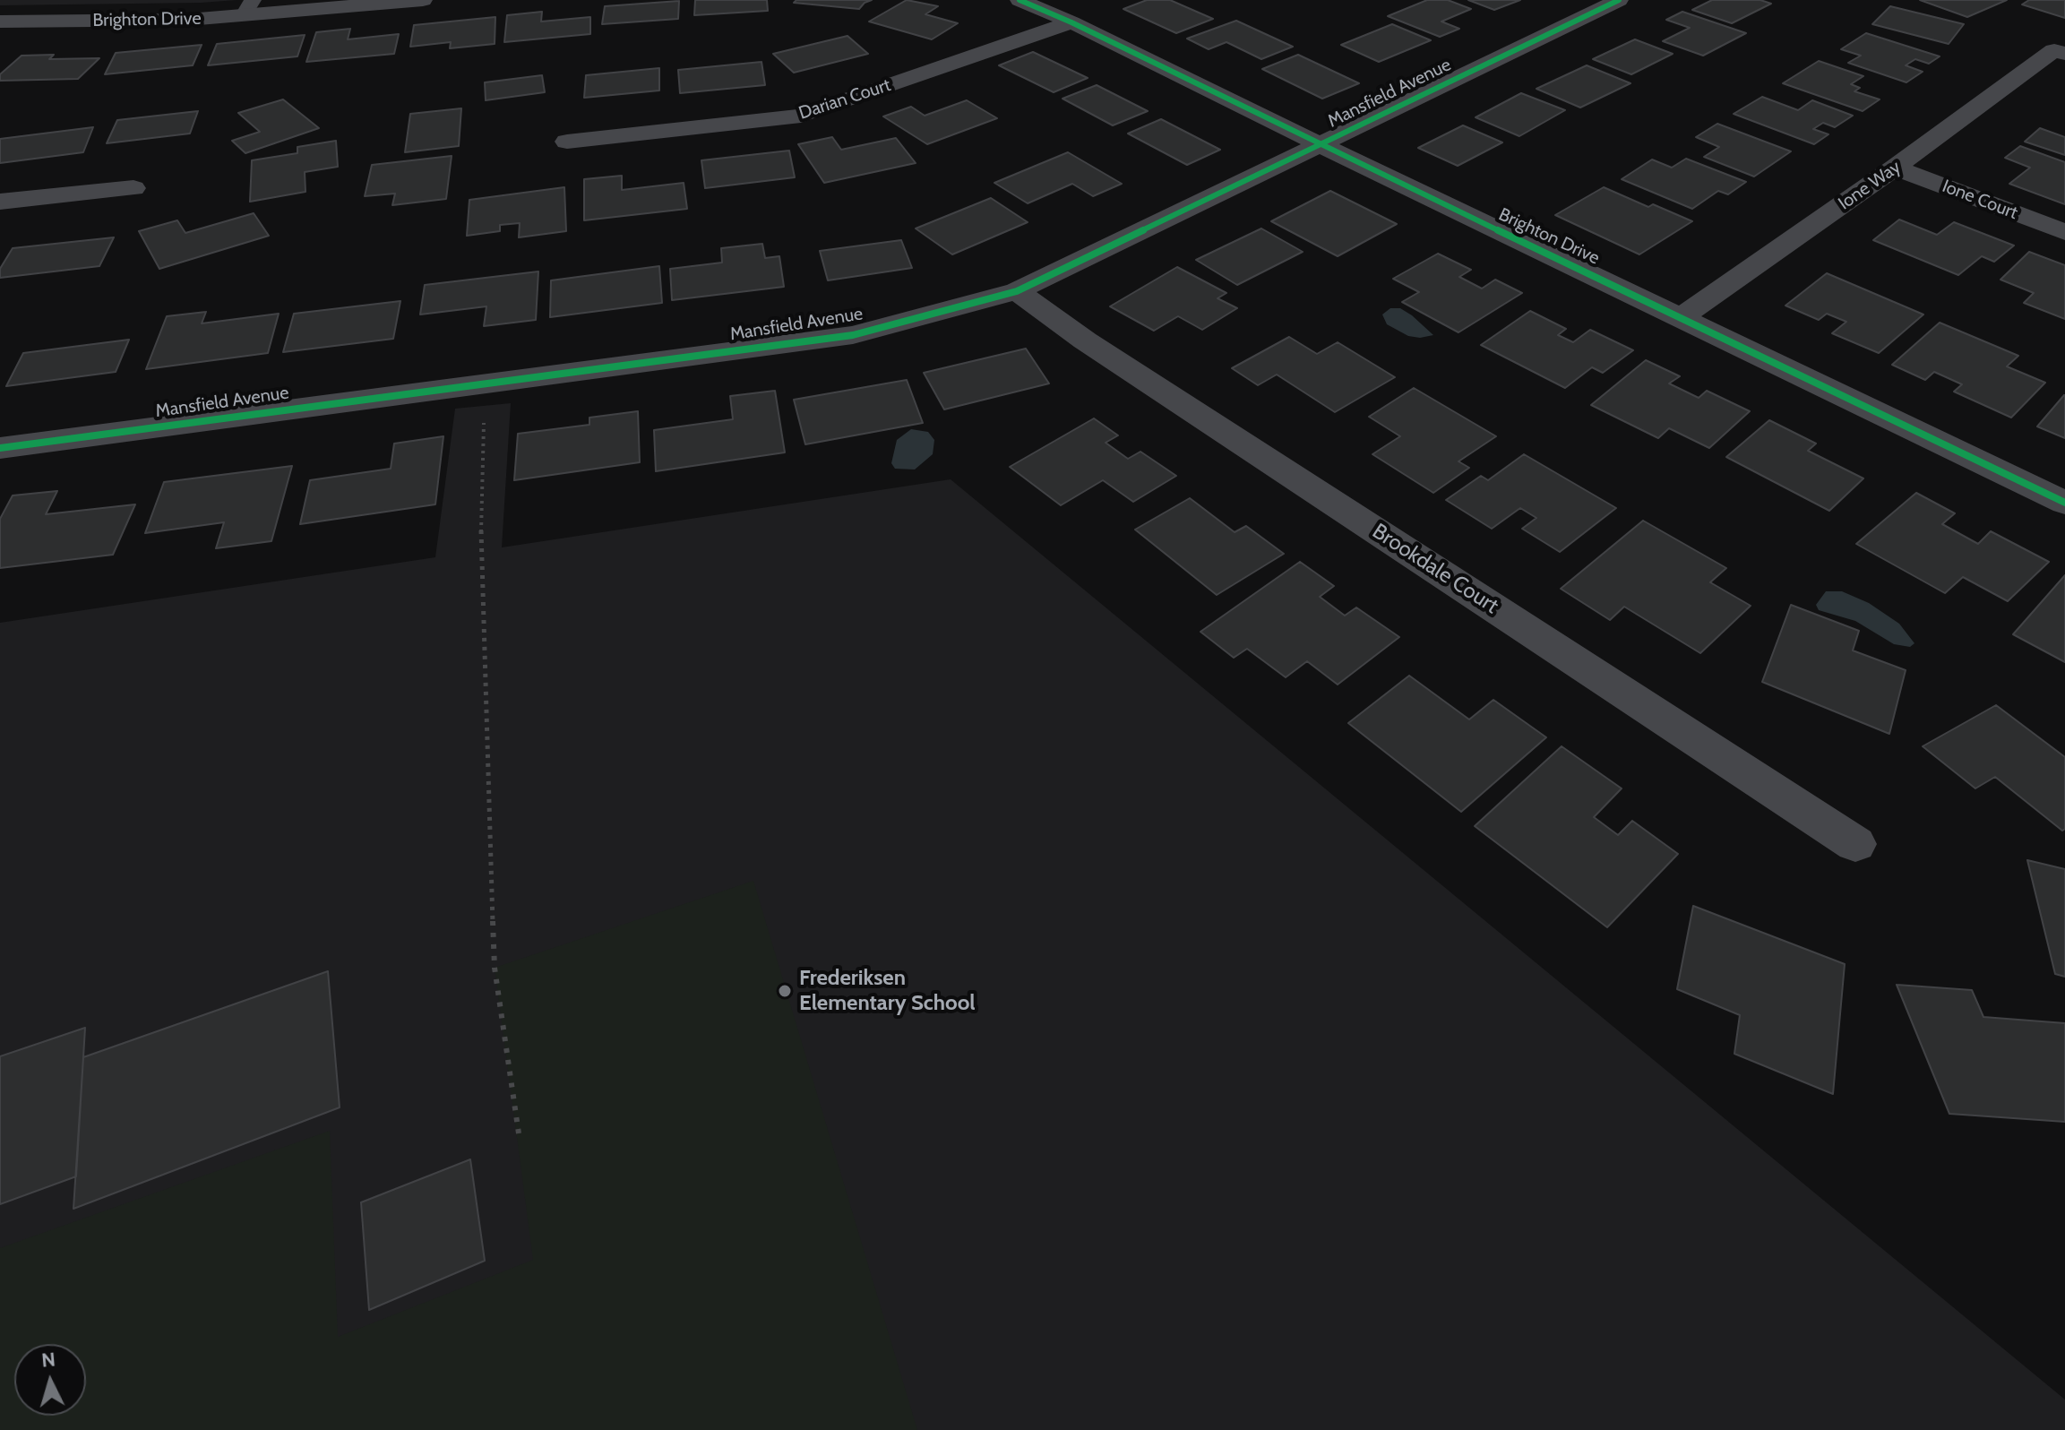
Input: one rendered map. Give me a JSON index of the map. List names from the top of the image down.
{
  "streets": {
    "street": [
      "Brighton Drive",
      "Mansfield Avenue",
      "Darian Court",
      "Ione Way",
      "Ione Court",
      "Brookdale Court"
    ]
  },
  "crossings": [
    ["Brighton Drive", "Mansfield Avenue"],
    ["Brighton Drive", "Darian Court"],
    ["Brighton Drive", "Ione Way"],
    ["Mansfield Avenue", "Brookdale Court"],
    ["Ione Way", "Ione Court"]
  ],
  "places": ["Frederiksen Elementary School"],
  "north": "top"
}
